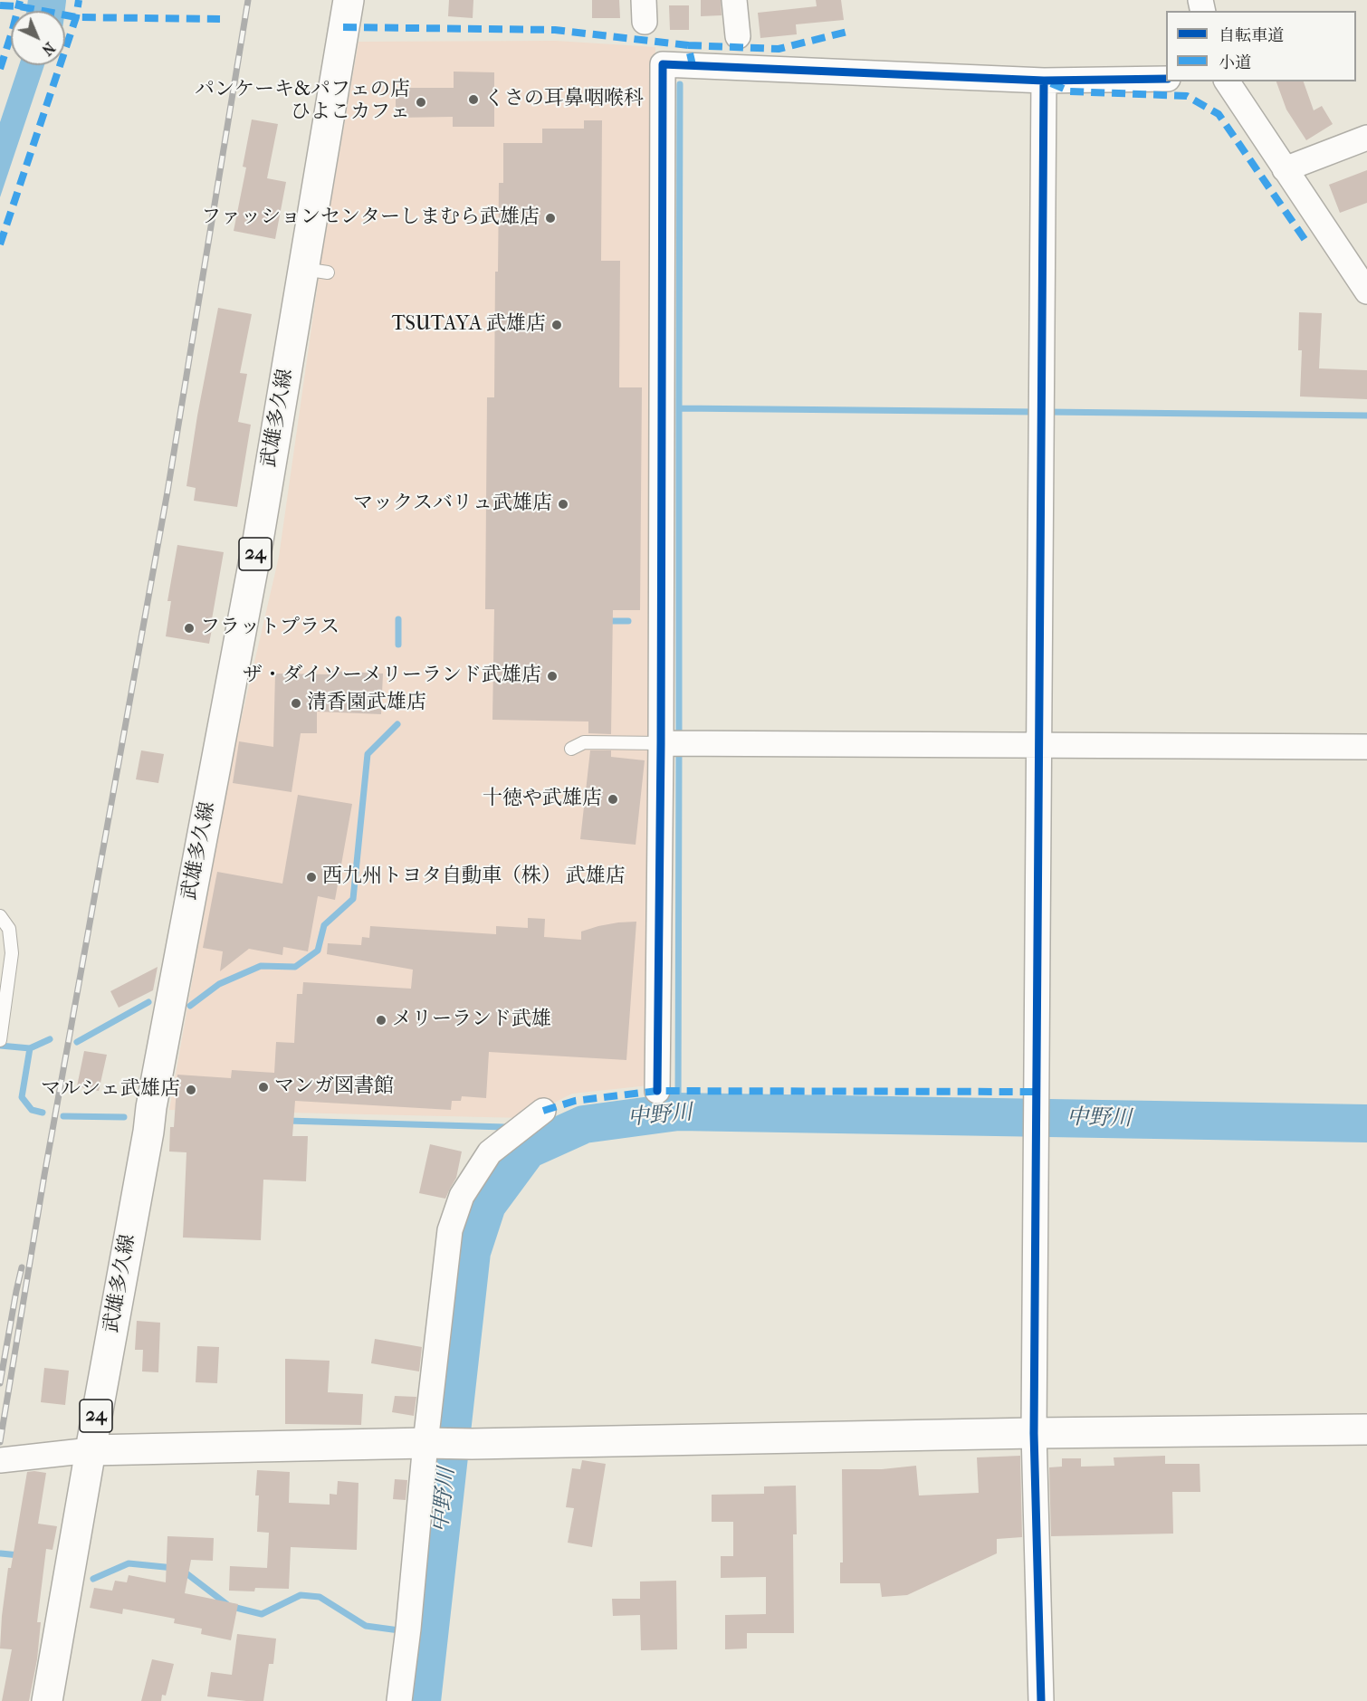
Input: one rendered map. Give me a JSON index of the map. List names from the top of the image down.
{
  "streets": {
    "main road": ["武雄多久線", "24"]
  },
  "water": ["中野川"],
  "places": [
    "くさの耳鼻咽喉科",
    "パンケーキ&パフェの店 ひよこカフェ",
    "ファッションセンターしまむら武雄店",
    "TSUTAYA 武雄店",
    "マックスバリュ武雄店",
    "フラットプラス",
    "ザ・ダイソーメリーランド武雄店",
    "清香園武雄店",
    "十徳や武雄店",
    "西九州トヨタ自動車（株） 武雄店",
    "メリーランド武雄",
    "マンガ図書館",
    "マルシェ武雄店"
  ],
  "legend": ["自転車道", "小道"],
  "north": "bottom right"
}
